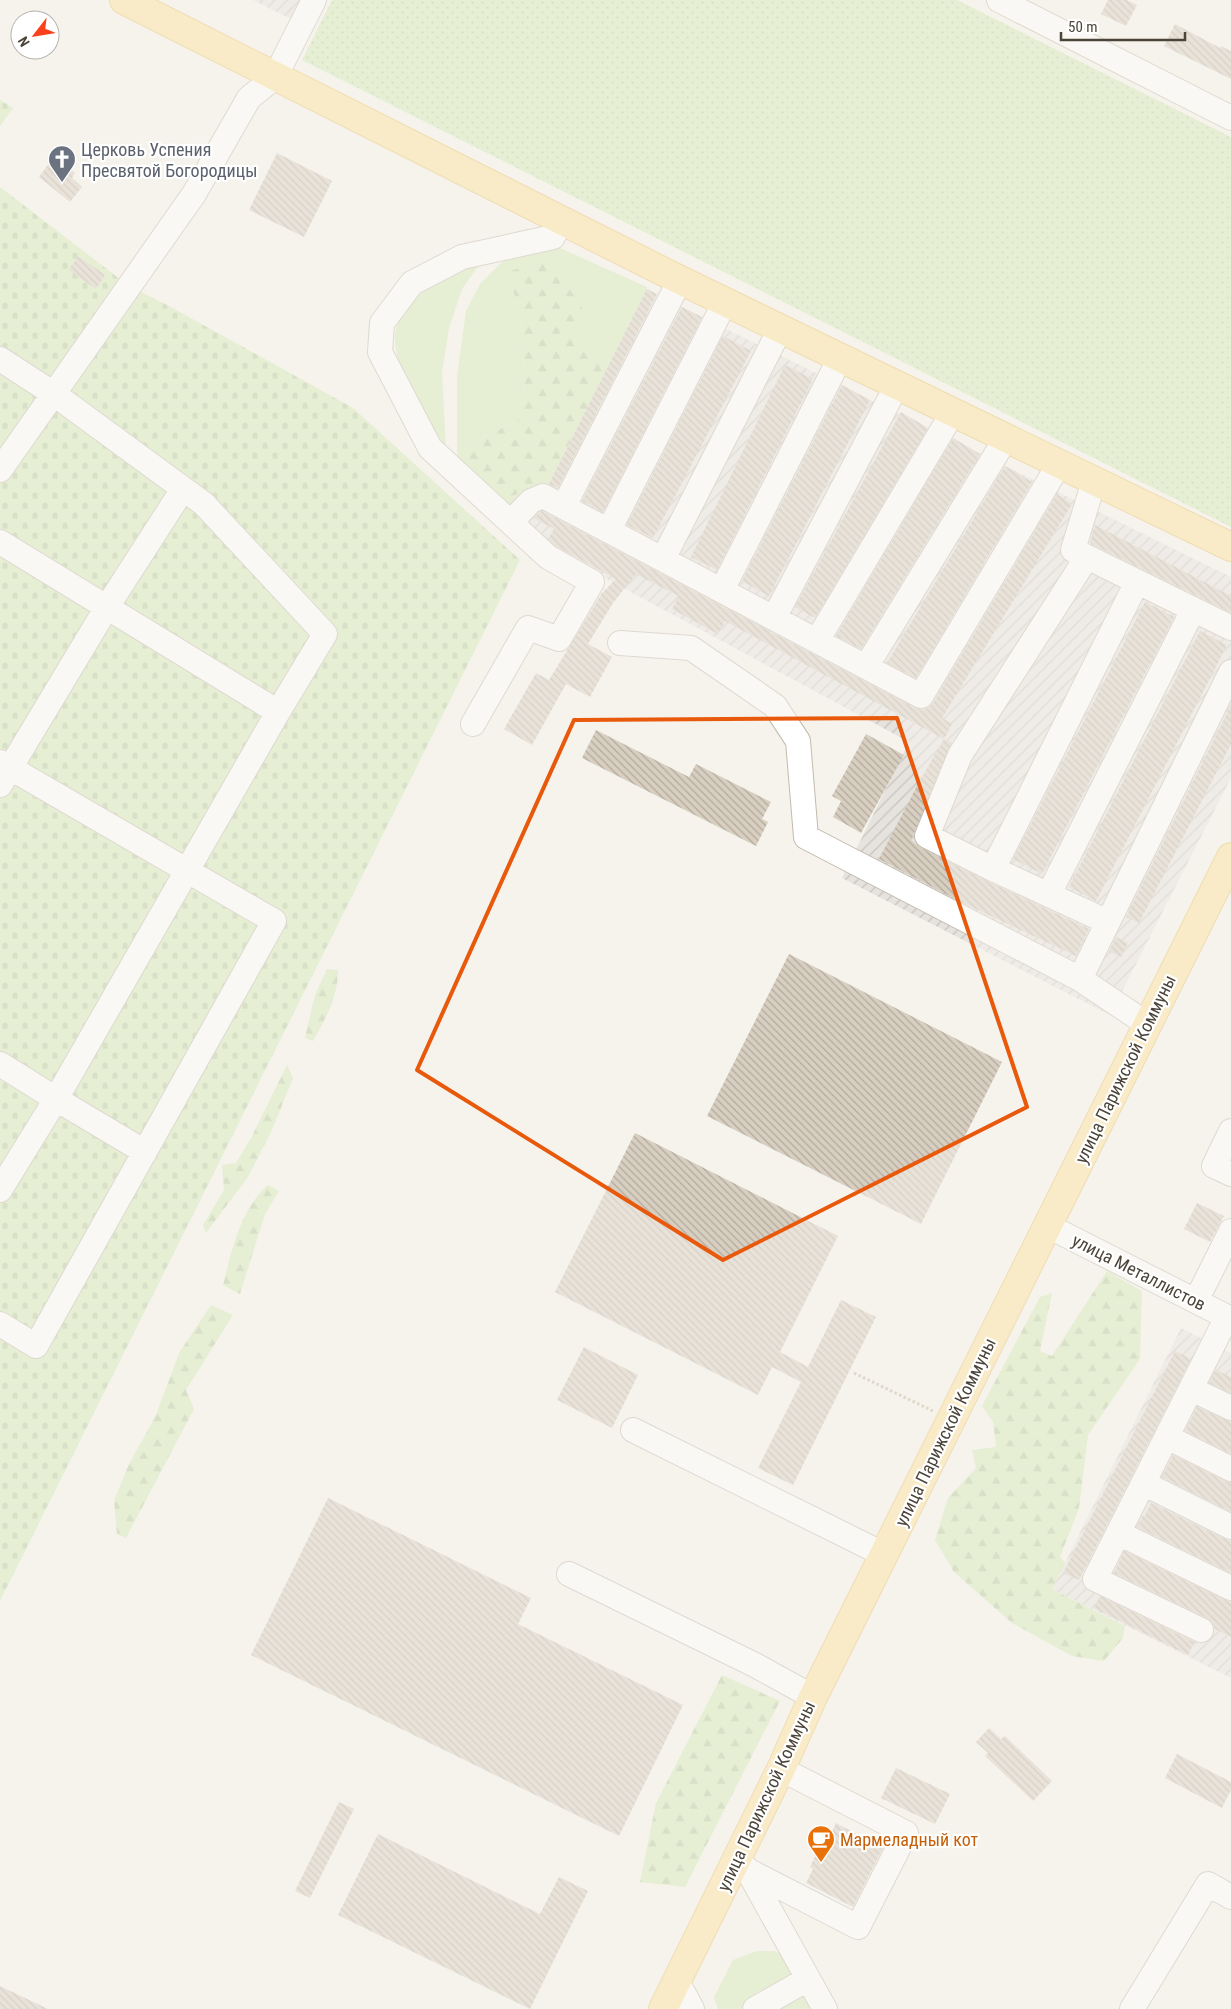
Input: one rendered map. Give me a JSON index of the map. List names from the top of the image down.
{
  "streets": {
    "main road": ["улица Парижской Коммуны"],
    "street": ["улица Металлистов"]
  },
  "crossings": [
    ["улица Парижской Коммуны", "улица Металлистов"]
  ],
  "places": {
    "church": ["Церковь Успения Пресвятой Богородицы"],
    "cafe": ["Мармеладный кот"]
  },
  "scale_bar": "50 m",
  "north": "bottom left"
}
